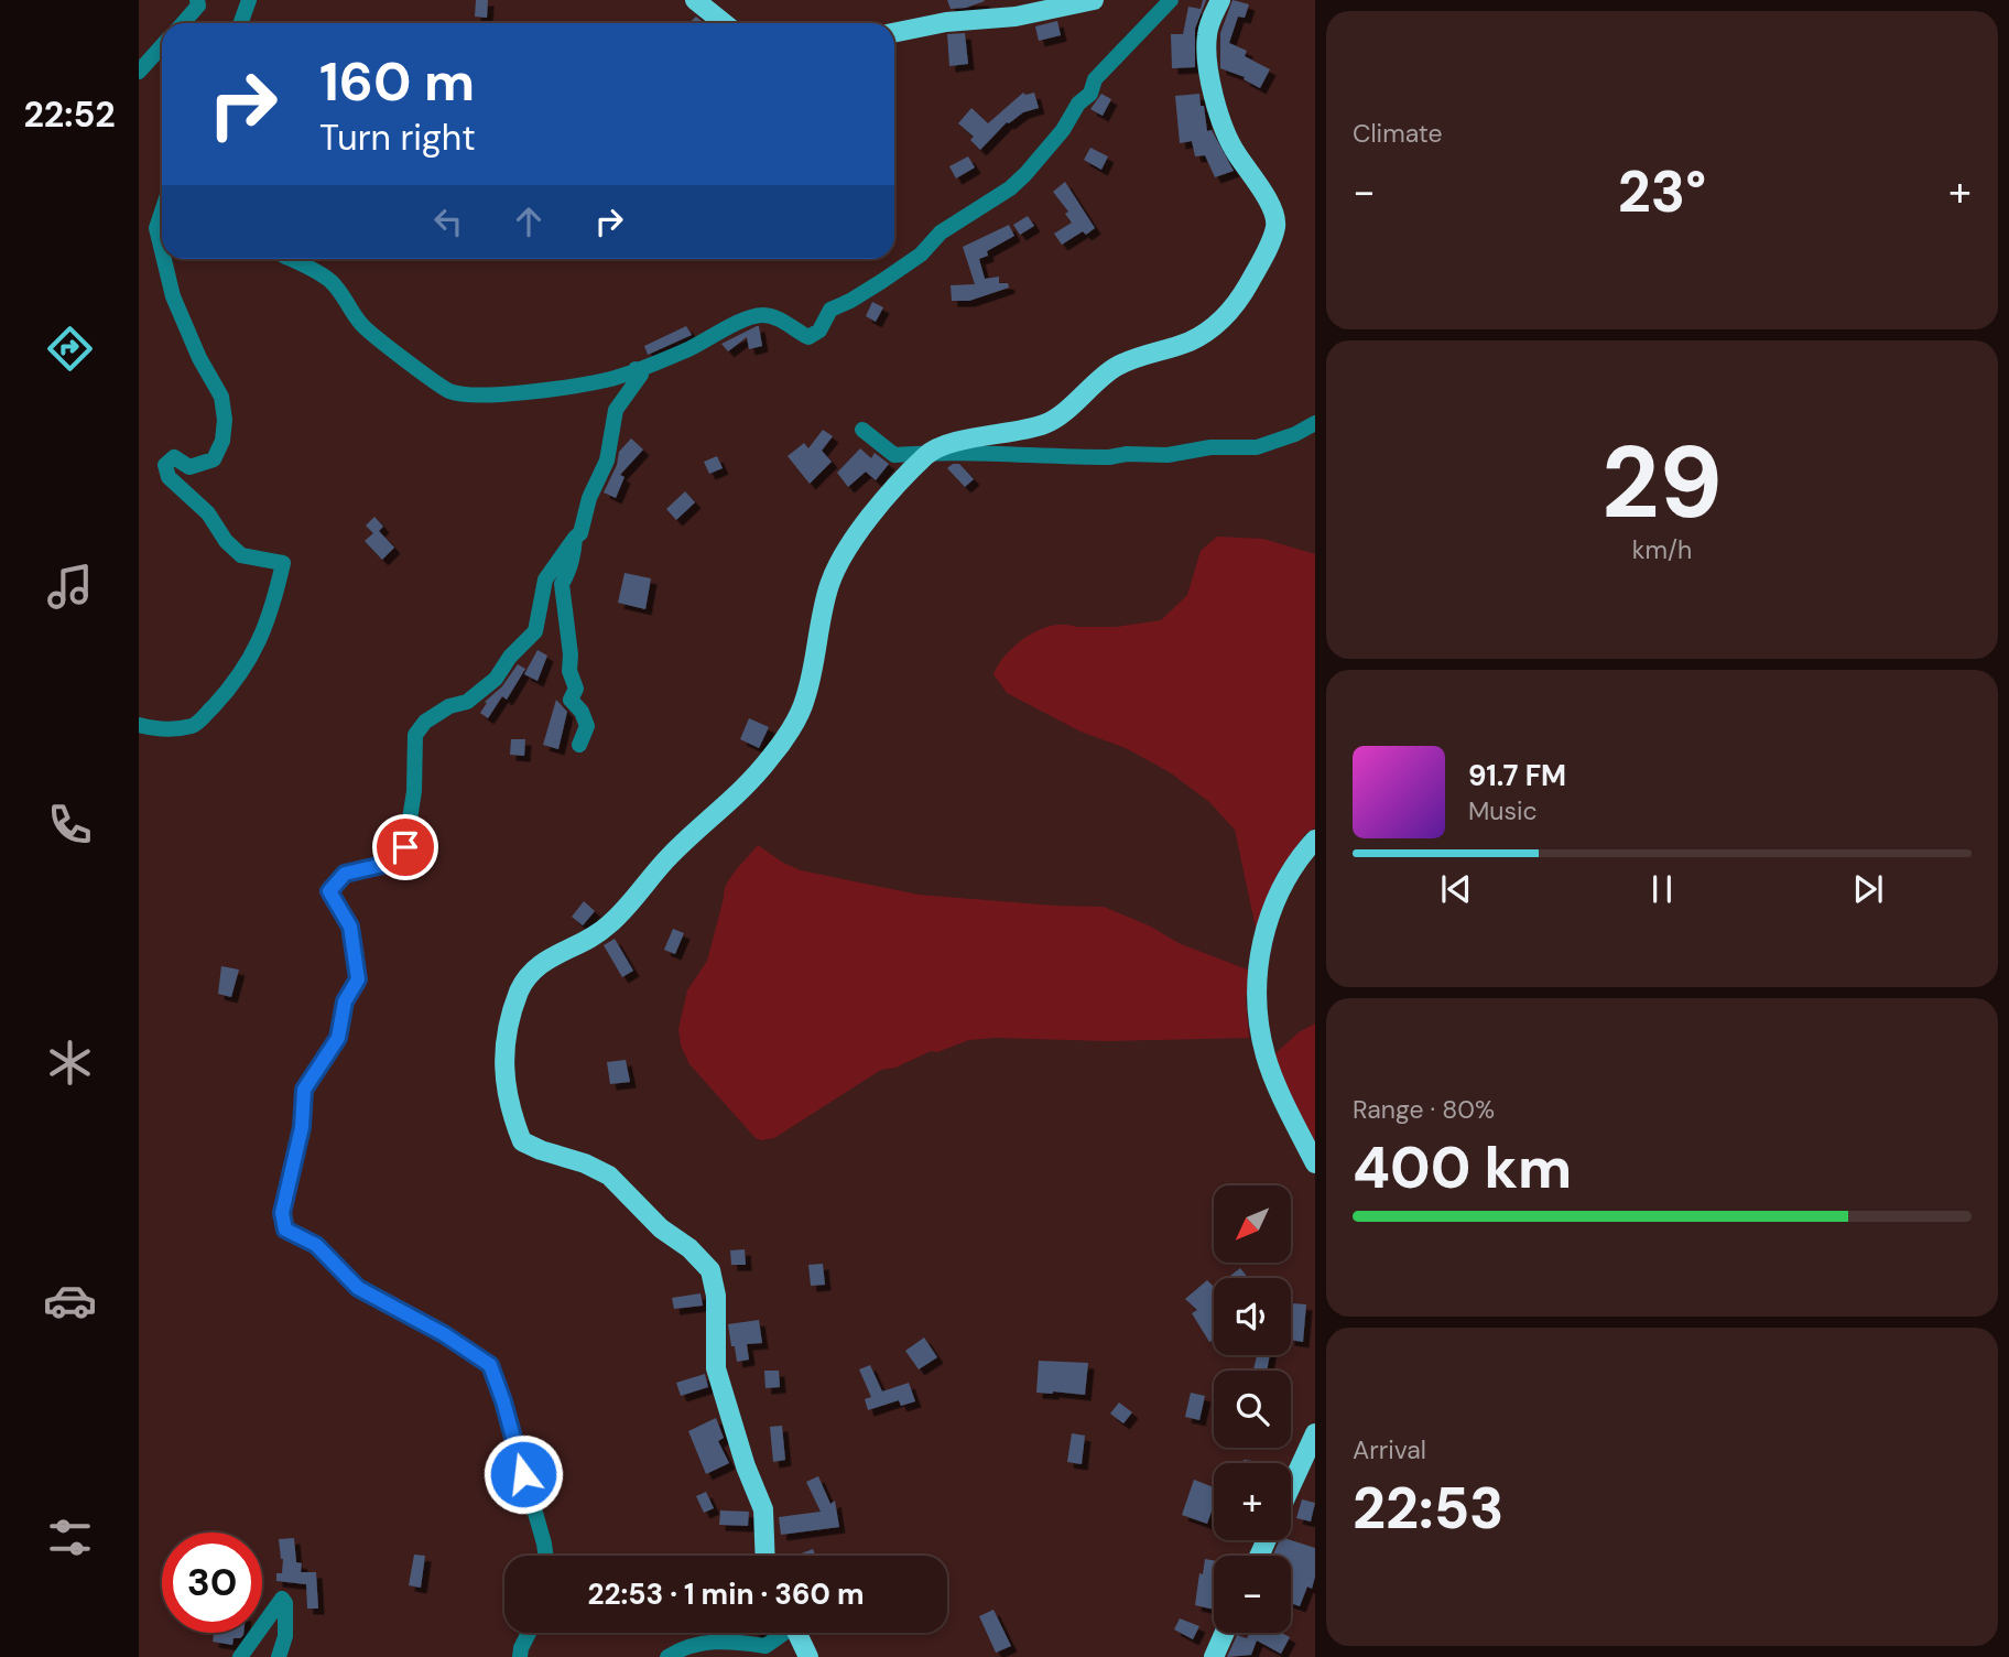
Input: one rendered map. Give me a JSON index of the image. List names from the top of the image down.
{
  "north": "bottom left",
  "page": {
    "tabs": "22:52",
    "tile": [
      "Climate",
      ["29", "km/h"],
      ["Range · 80%", "400 km"],
      ["Arrival", "22:53"]
    ],
    "turn": ["160 m", "Turn right"],
    "heat": ["−", "23°", "+"],
    "song": ["91.7 FM", "Music"],
    "map_buttons": ["+", "−"],
    "limit": "30",
    "trip": "22:53 · 1 min · 360 m"
  }
}
